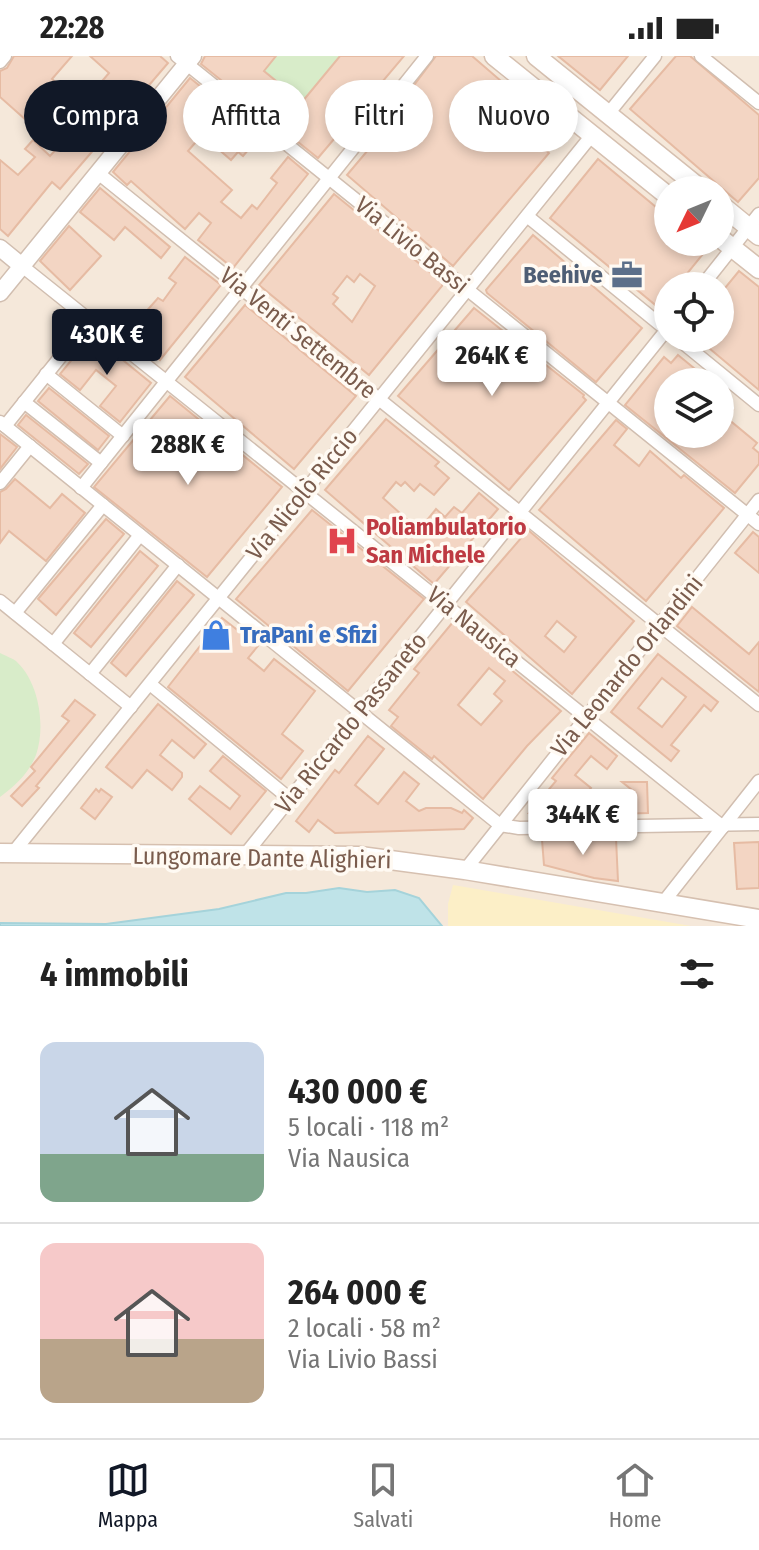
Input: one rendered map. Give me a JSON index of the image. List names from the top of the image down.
{
  "streets": {
    "main road": ["Lungomare Dante Alighieri"],
    "street": [
      "Via Livio Bassi",
      "Via Venti Settembre",
      "Via Nicolò Riccio",
      "Via Nausica",
      "Via Leonardo Orlandini",
      "Via Riccardo Passaneto"
    ]
  },
  "crossings": [
    ["Via Livio Bassi", "Via Nicolò Riccio"],
    ["Via Livio Bassi", "Via Leonardo Orlandini"],
    ["Via Livio Bassi", "Via Riccardo Passaneto"],
    ["Via Venti Settembre", "Via Nicolò Riccio"],
    ["Via Venti Settembre", "Via Leonardo Orlandini"],
    ["Via Venti Settembre", "Via Riccardo Passaneto"],
    ["Via Nicolò Riccio", "Via Nausica"],
    ["Via Nicolò Riccio", "Lungomare Dante Alighieri"],
    ["Via Nausica", "Via Leonardo Orlandini"],
    ["Via Nausica", "Via Riccardo Passaneto"],
    ["Via Leonardo Orlandini", "Lungomare Dante Alighieri"],
    ["Via Riccardo Passaneto", "Lungomare Dante Alighieri"]
  ],
  "places": {
    "office": ["Beehive"],
    "hospital": ["Poliambulatorio San Michele"],
    "shop": ["TraPani e Sfizi"]
  },
  "north": "bottom left",
  "page": {
    "status": "22:28",
    "chip": [
      "Compra",
      "Affitta",
      "Filtri",
      "Nuovo"
    ],
    "price": [
      "430K €",
      "264K €",
      "288K €",
      "344K €"
    ],
    "heading": "4 immobili",
    "list": [
      {
        "name": "430 000 €",
        "note": "5 locali · 118 m² · Via Nausica"
      },
      {
        "name": "264 000 €",
        "note": "2 locali · 58 m² · Via Livio Bassi"
      }
    ],
    "tabs": ["Mappa", "Salvati", "Home"]
  }
}
